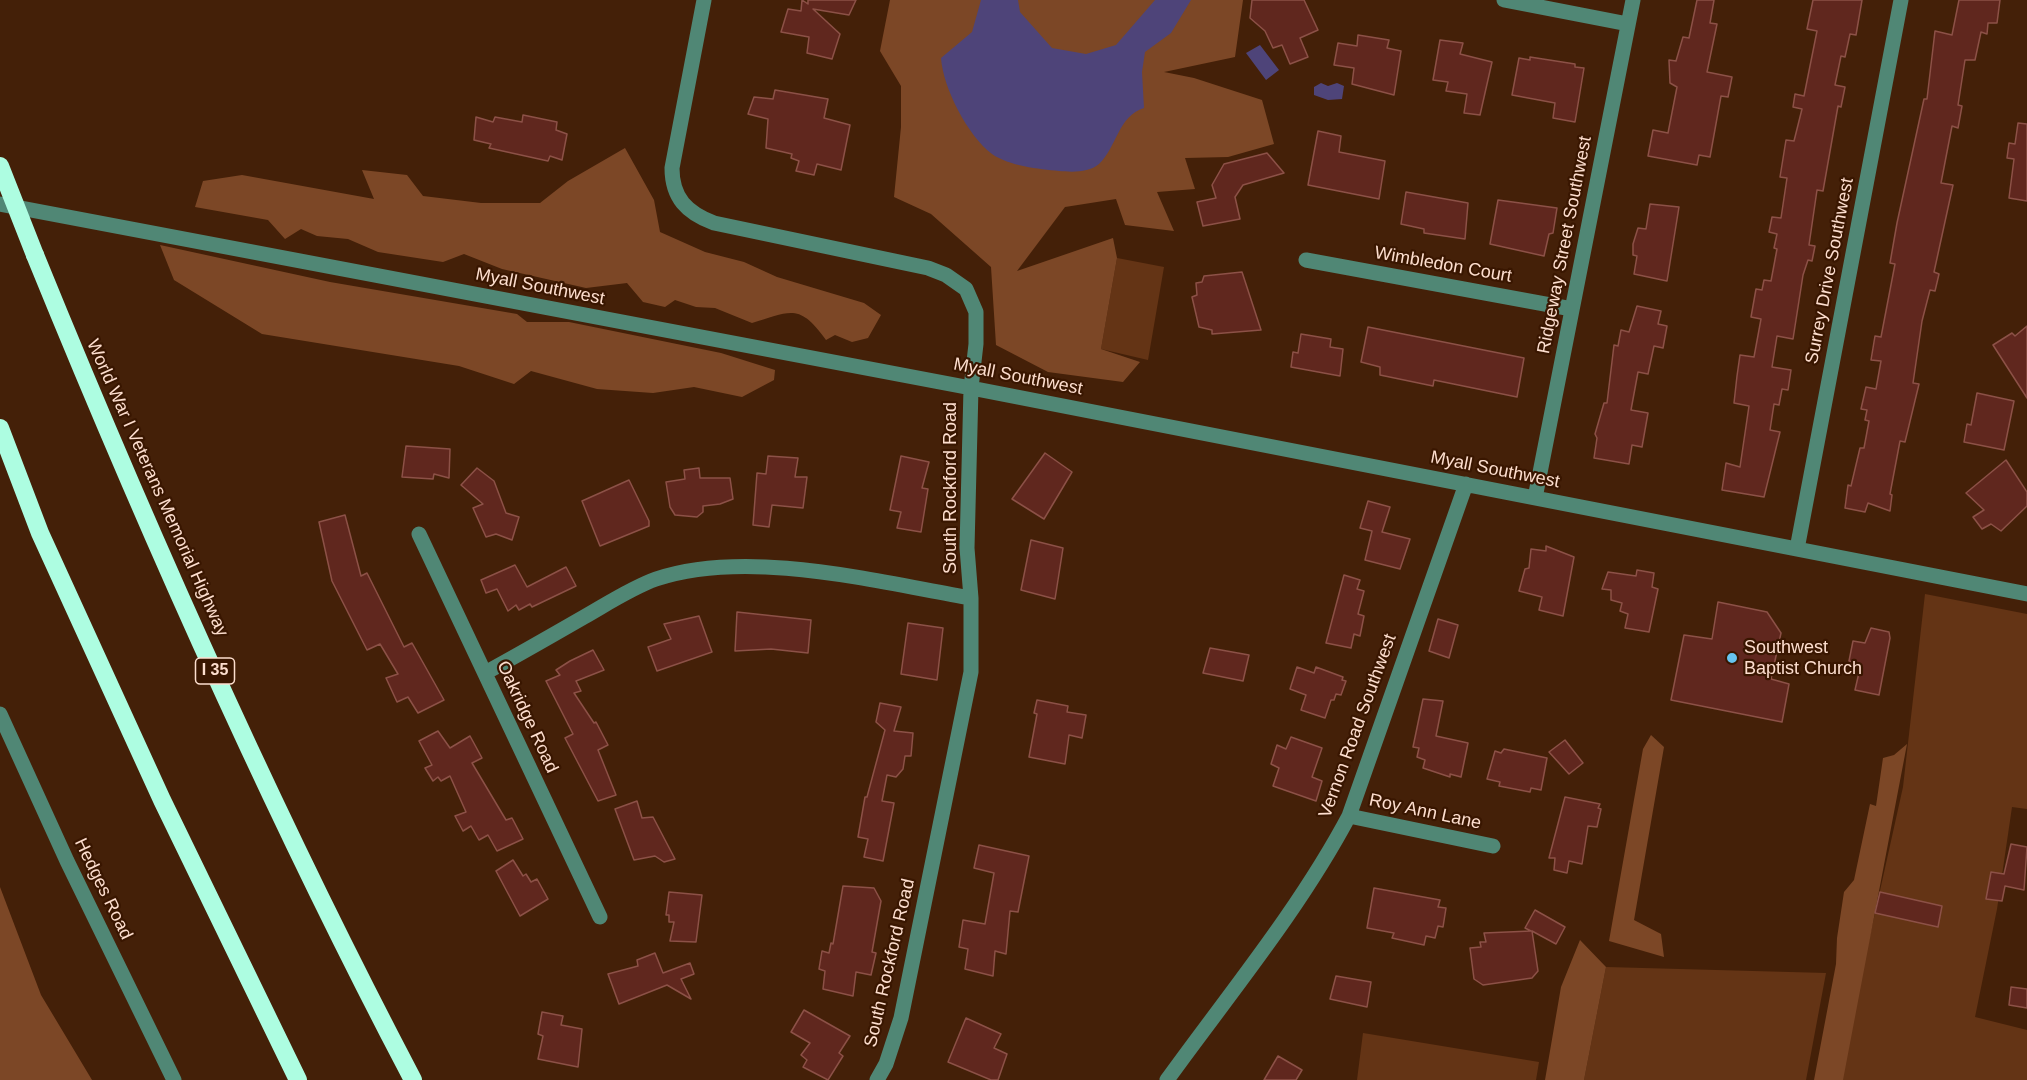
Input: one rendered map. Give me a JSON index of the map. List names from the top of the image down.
{
  "streets": {
    "highway": ["World War I Veterans Memorial Highway", "I 35"],
    "street": [
      "Ridgeway Street Southwest",
      "Wimbledon Court",
      "Surrey Drive Southwest",
      "Myall Southwest",
      "South Rockford Road",
      "Oakridge Road",
      "Vernon Road Southwest",
      "Roy Ann Lane",
      "Hedges Road"
    ]
  },
  "crossings": [
    ["Ridgeway Street Southwest", "Wimbledon Court"],
    ["Ridgeway Street Southwest", "Myall Southwest"],
    ["Surrey Drive Southwest", "Myall Southwest"],
    ["Myall Southwest", "South Rockford Road"],
    ["Myall Southwest", "Vernon Road Southwest"],
    ["Vernon Road Southwest", "Roy Ann Lane"]
  ],
  "places": ["Southwest Baptist Church"]
}
